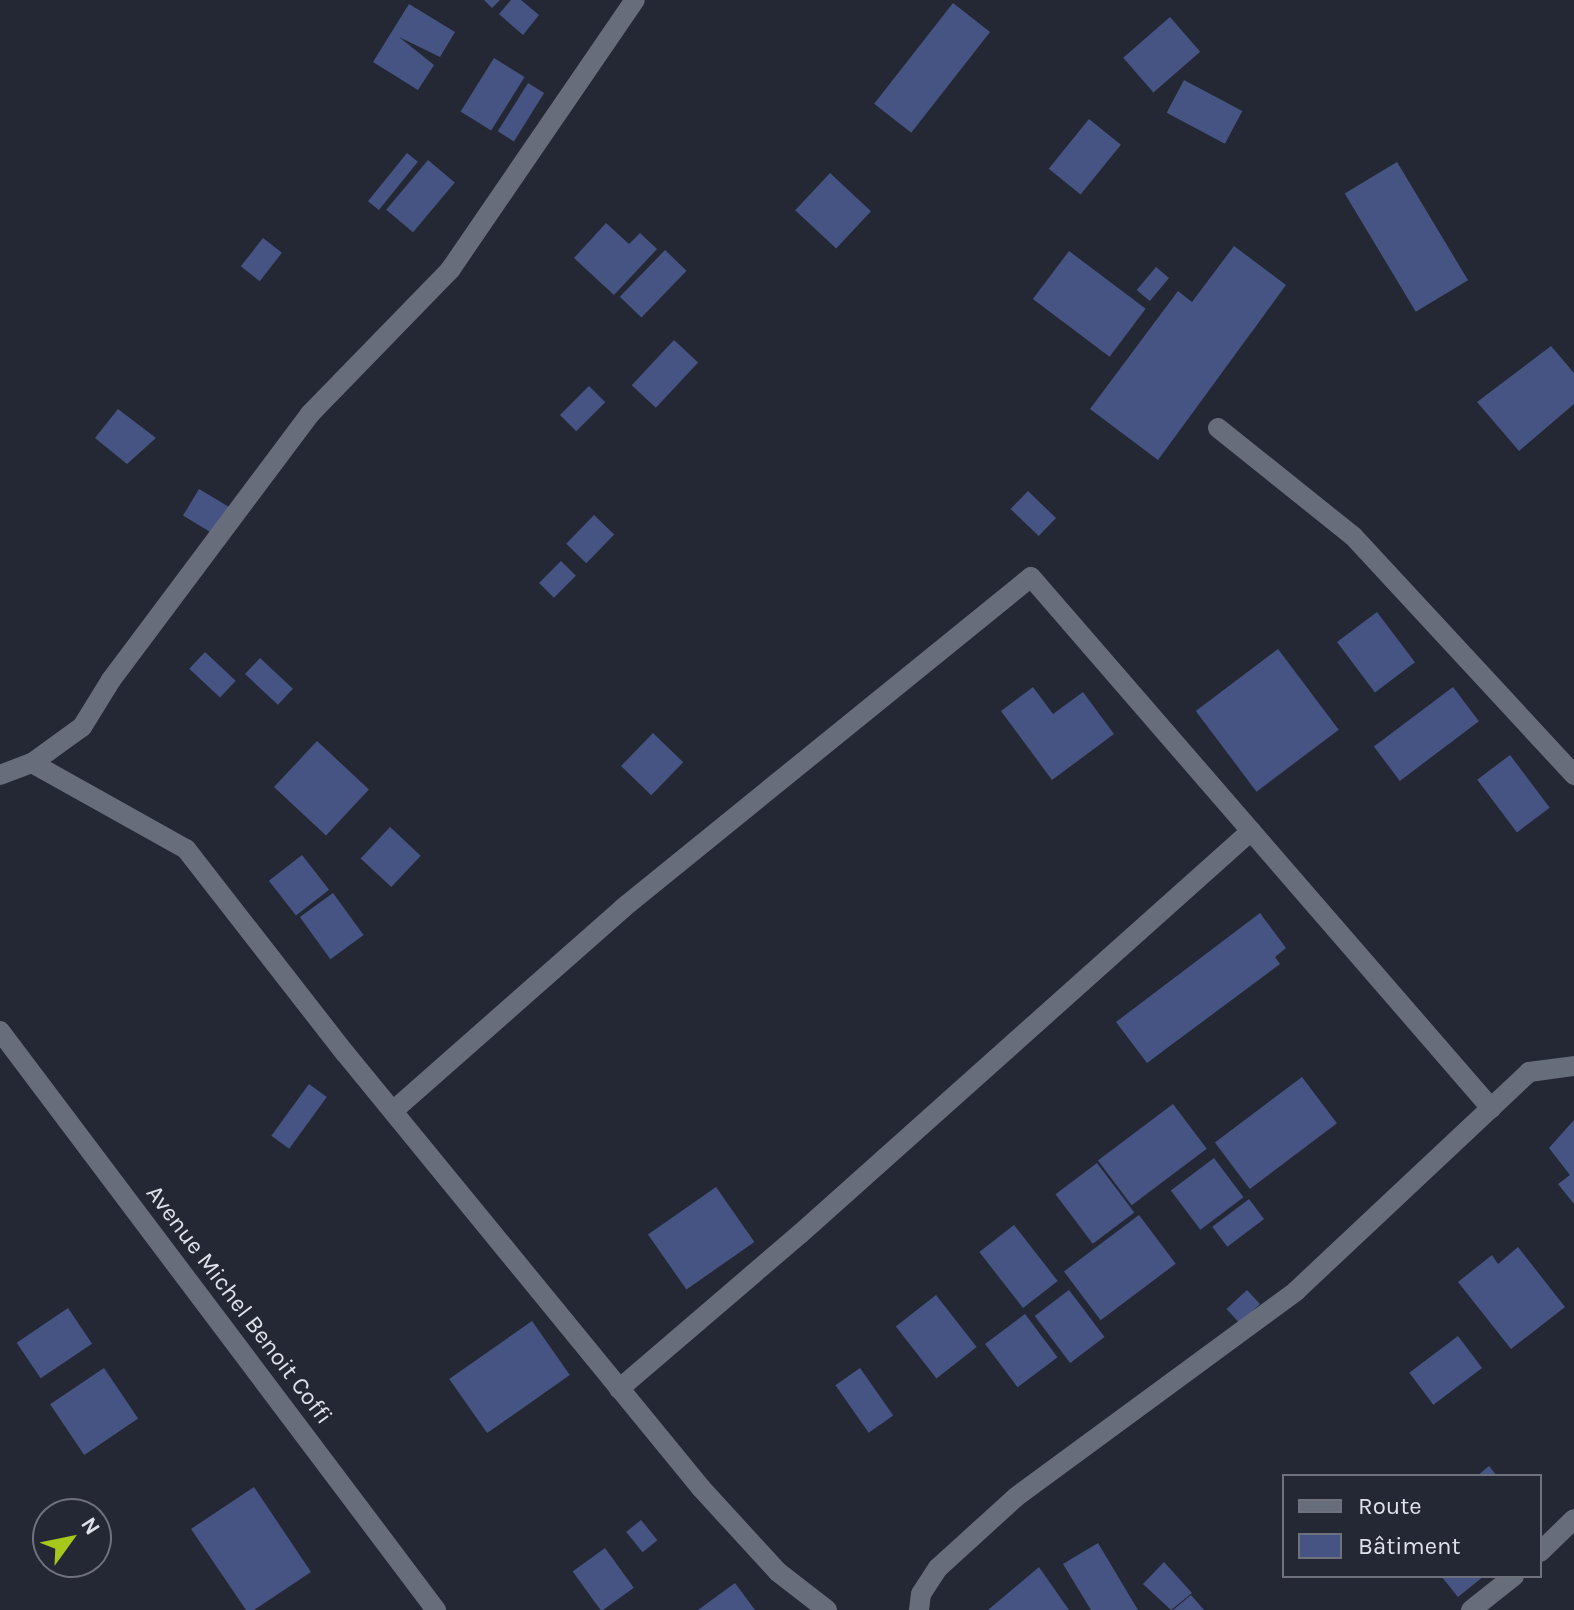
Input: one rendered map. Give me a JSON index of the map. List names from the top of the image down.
{
  "streets": {
    "street": ["Avenue Michel Benoit Coffi"]
  },
  "legend": ["Route", "Bâtiment"],
  "north": "top right"
}
